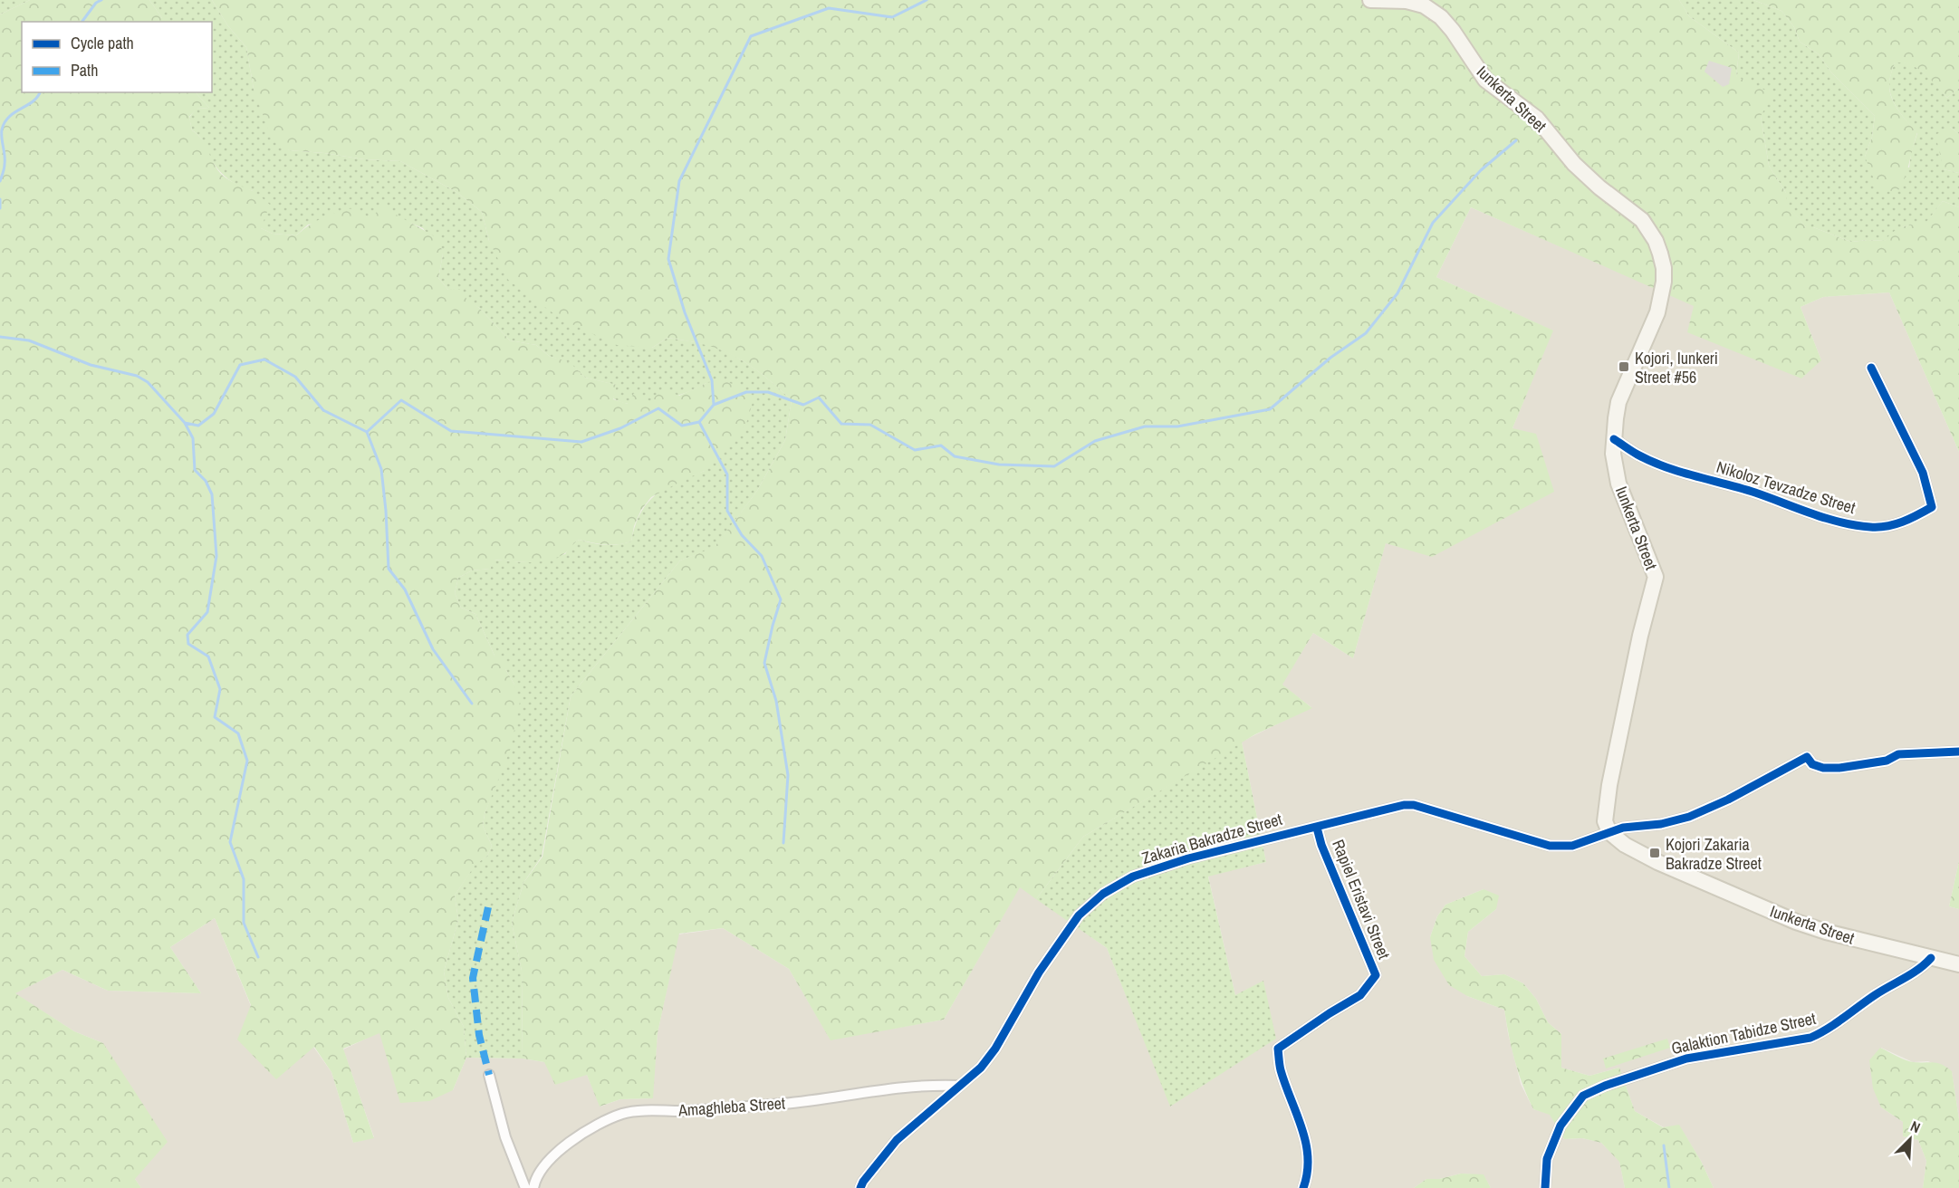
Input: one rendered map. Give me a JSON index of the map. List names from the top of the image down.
{
  "streets": {
    "main road": ["Iunkerta Street"],
    "street": [
      "Nikoloz Tevzadze Street",
      "Zakaria Bakradze Street",
      "Rapiel Eristavi Street",
      "Galaktion Tabidze Street",
      "Amaghleba Street"
    ]
  },
  "crossings": [
    ["Iunkerta Street", "Nikoloz Tevzadze Street"],
    ["Iunkerta Street", "Zakaria Bakradze Street"],
    ["Iunkerta Street", "Galaktion Tabidze Street"],
    ["Zakaria Bakradze Street", "Rapiel Eristavi Street"],
    ["Zakaria Bakradze Street", "Amaghleba Street"]
  ],
  "places": {
    "transit": ["Kojori, Iunkeri Street #56", "Kojori Zakaria Bakradze Street"]
  },
  "legend": ["Cycle path", "Path"],
  "north": "top right"
}
